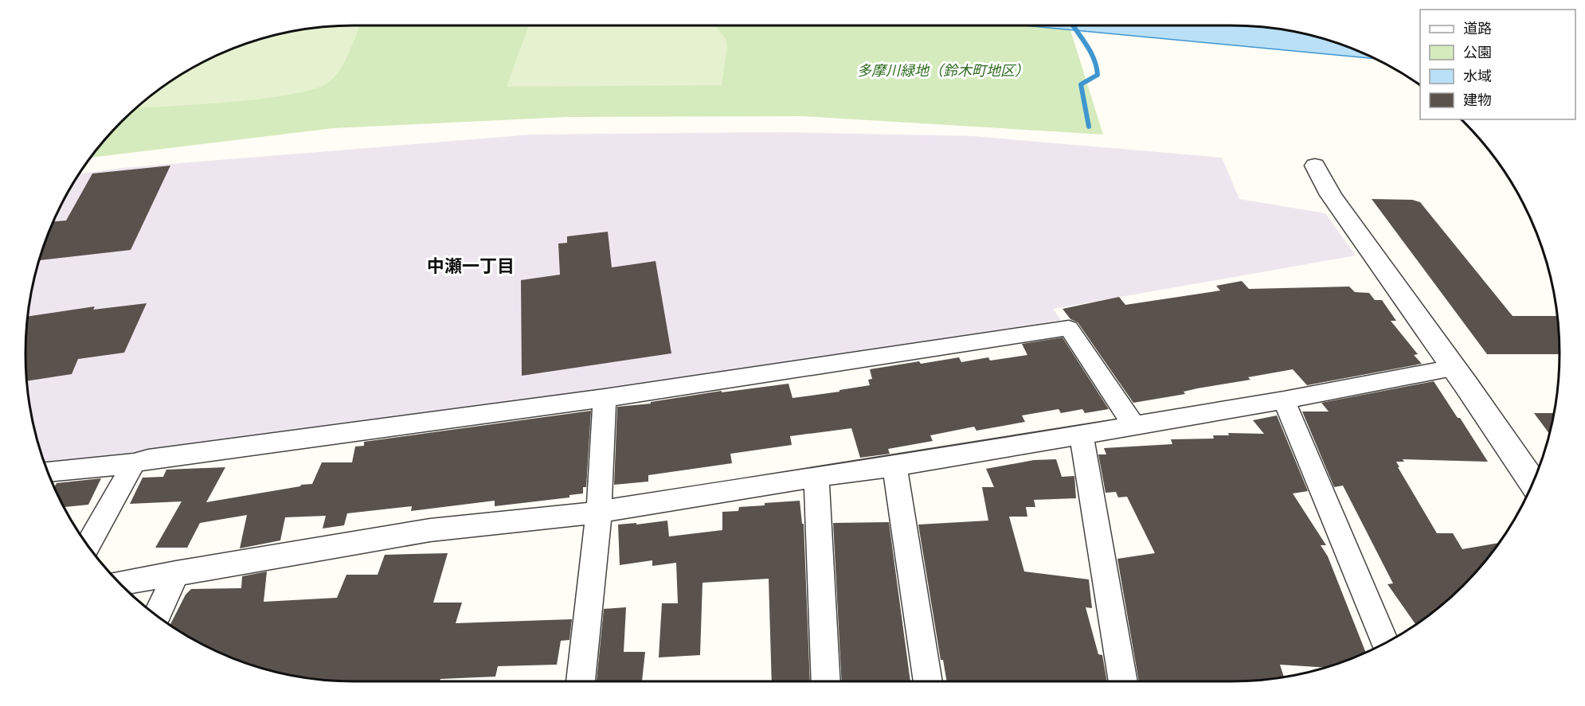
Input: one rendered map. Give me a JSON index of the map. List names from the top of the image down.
{
  "districts": ["中瀬一丁目"],
  "parks": ["多摩川緑地（鈴木町地区）"],
  "legend": [
    "道路",
    "公園",
    "水域",
    "建物"
  ]
}
